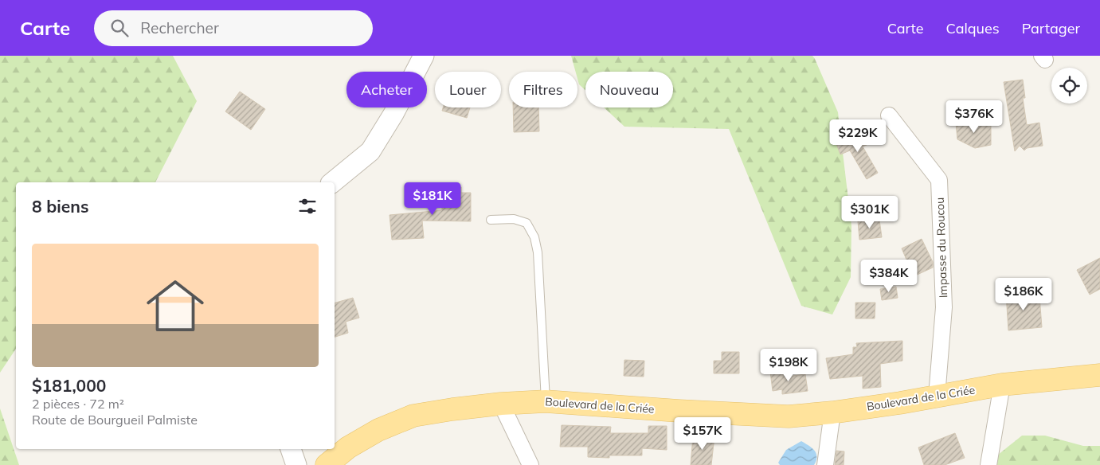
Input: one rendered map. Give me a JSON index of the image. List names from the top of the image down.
{
  "streets": {
    "main road": ["Boulevard de la Criée"],
    "street": ["Impasse du Roucou"]
  },
  "crossings": [
    ["Impasse du Roucou", "Boulevard de la Criée"]
  ],
  "page": {
    "header": "Carte",
    "search": "Rechercher",
    "nav": ["Carte", "Calques", "Partager"],
    "chip": [
      "Acheter",
      "Louer",
      "Filtres",
      "Nouveau"
    ],
    "price": [
      "$376K",
      "$229K",
      "$181K",
      "$301K",
      "$384K",
      "$186K",
      "$198K",
      "$157K"
    ],
    "heading": "8 biens",
    "list": [
      {
        "name": "$181,000",
        "note": "2 pièces · 72 m² · Route de Bourgueil Palmiste"
      }
    ]
  }
}
